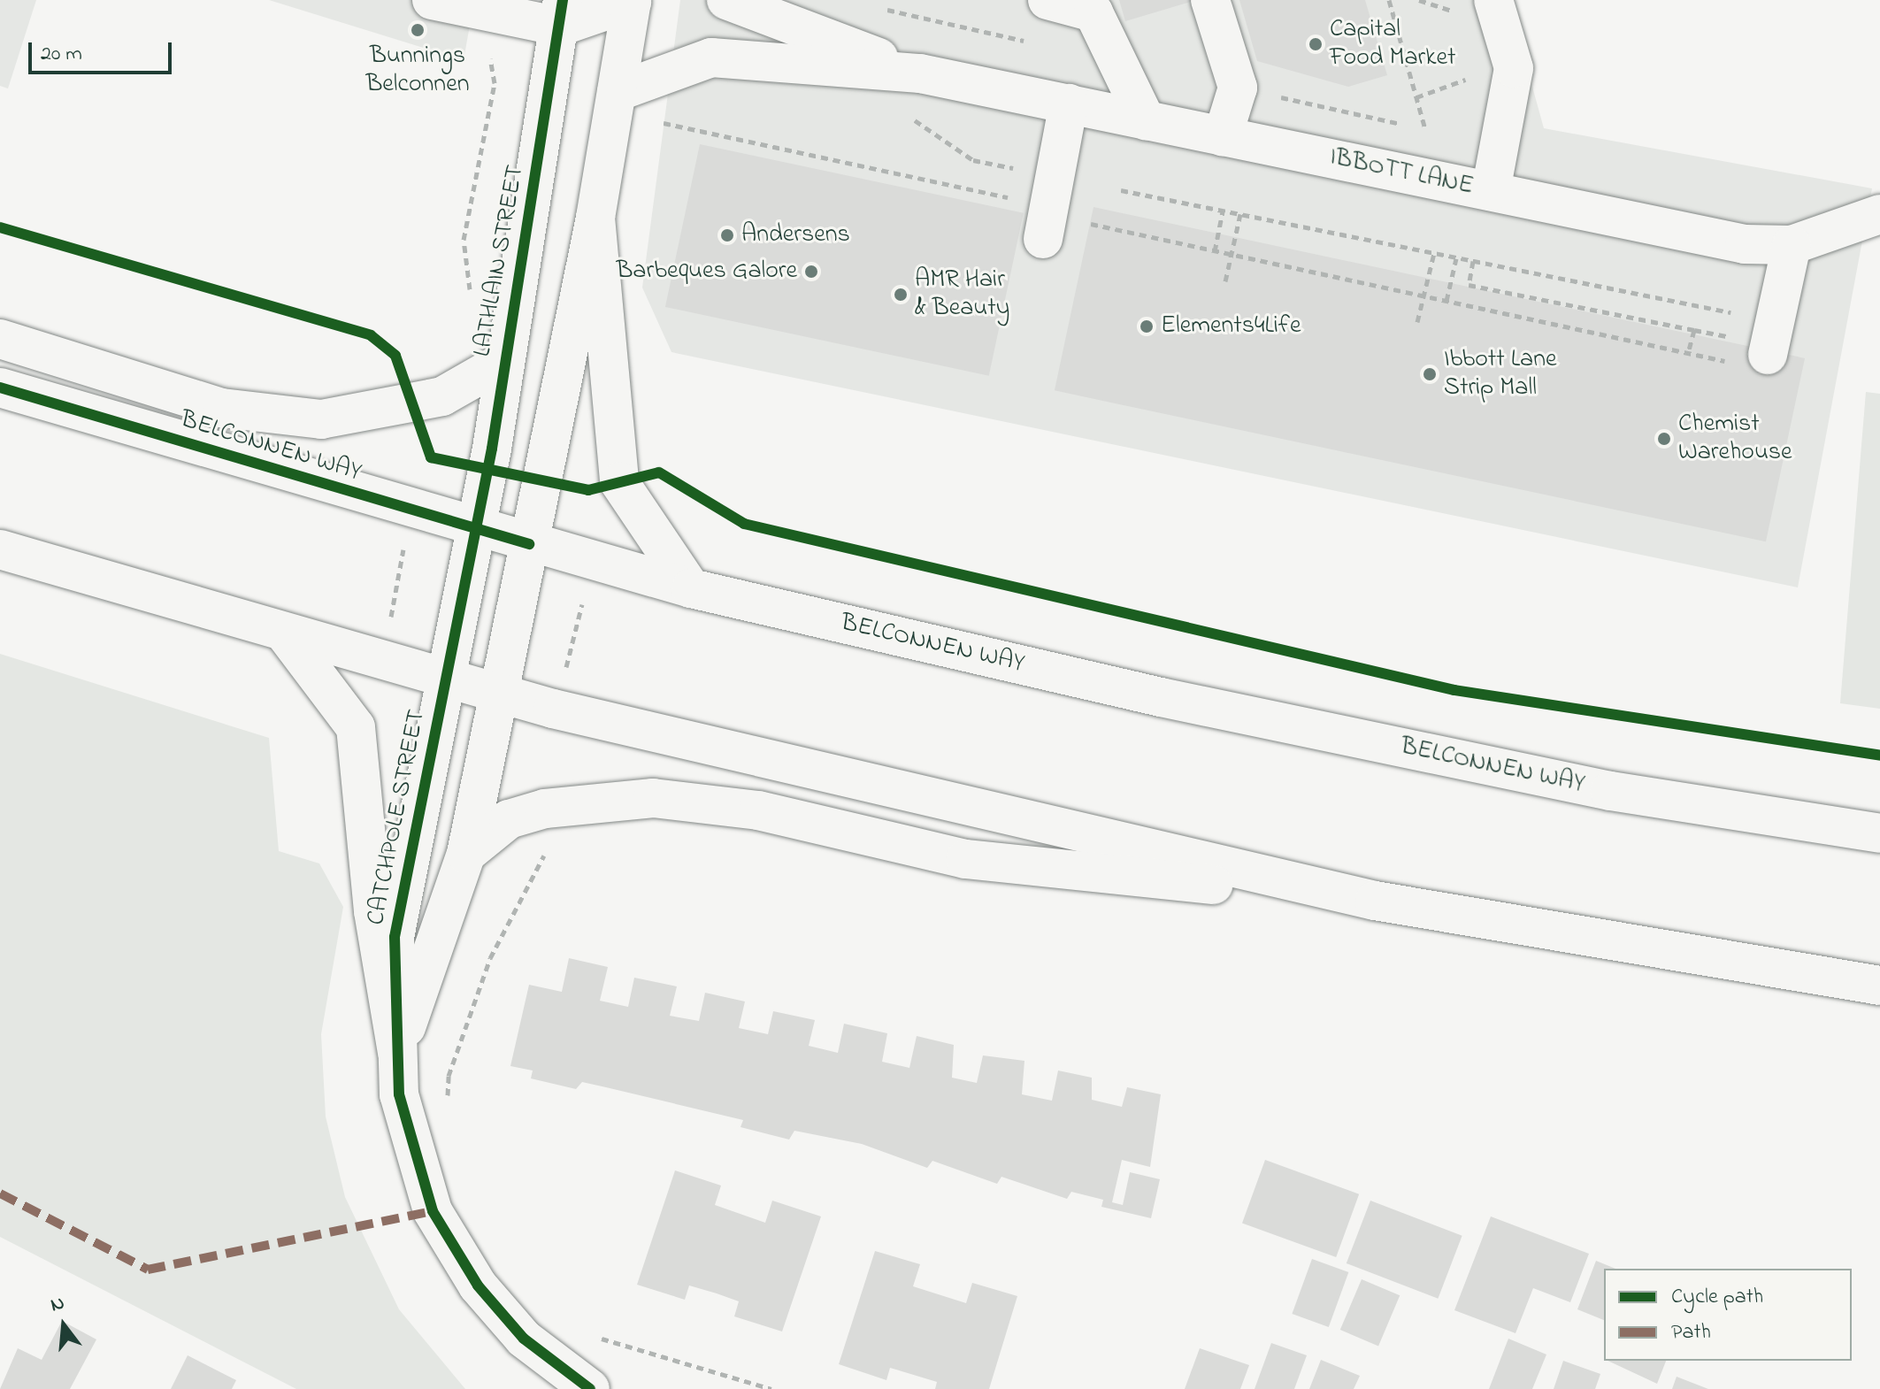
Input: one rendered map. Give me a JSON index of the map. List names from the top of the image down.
{
  "streets": {
    "main road": [
      "IBBOTT LANE",
      "LATHLAIN STREET",
      "BELCONNEN WAY",
      "CATCHPOLE STREET"
    ]
  },
  "crossings": [
    ["LATHLAIN STREET", "BELCONNEN WAY"],
    ["LATHLAIN STREET", "CATCHPOLE STREET"],
    ["BELCONNEN WAY", "CATCHPOLE STREET"]
  ],
  "places": [
    "Bunnings Belconnen",
    "Capital Food Market",
    "Andersens",
    "Barbeques Galore",
    "AMR Hair & Beauty",
    "Elements4Life",
    "Ibbott Lane Strip Mall",
    "Chemist Warehouse"
  ],
  "legend": ["Cycle path", "Path"],
  "scale_bar": "20 m",
  "north": "top"
}
